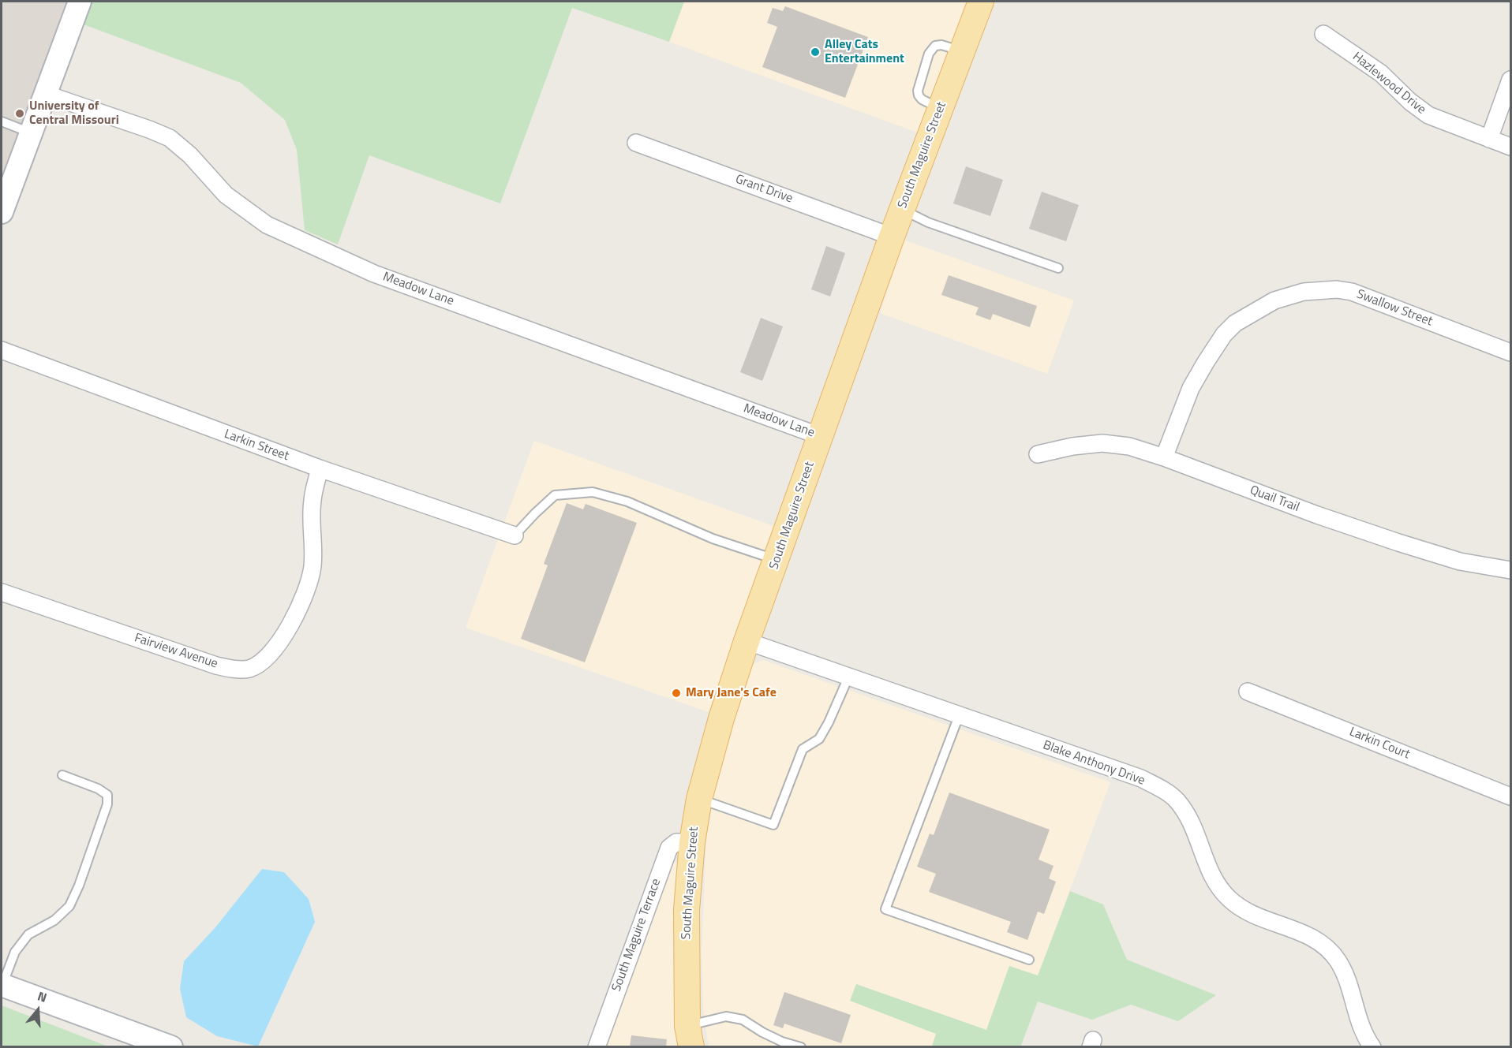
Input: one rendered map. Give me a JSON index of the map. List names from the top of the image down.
{
  "streets": {
    "main road": ["South Maguire Street"],
    "street": [
      "Hazlewood Drive",
      "Grant Drive",
      "Meadow Lane",
      "Swallow Street",
      "Larkin Street",
      "Quail Trail",
      "Fairview Avenue",
      "Larkin Court",
      "Blake Anthony Drive",
      "South Maguire Terrace"
    ]
  },
  "crossings": [
    ["South Maguire Street", "Grant Drive"],
    ["South Maguire Street", "Meadow Lane"],
    ["South Maguire Street", "Blake Anthony Drive"],
    ["South Maguire Street", "South Maguire Terrace"],
    ["Swallow Street", "Quail Trail"],
    ["Larkin Street", "Fairview Avenue"]
  ],
  "places": ["Alley Cats Entertainment", "University of Central Missouri", "Mary Jane's Cafe"],
  "north": "top"
}
